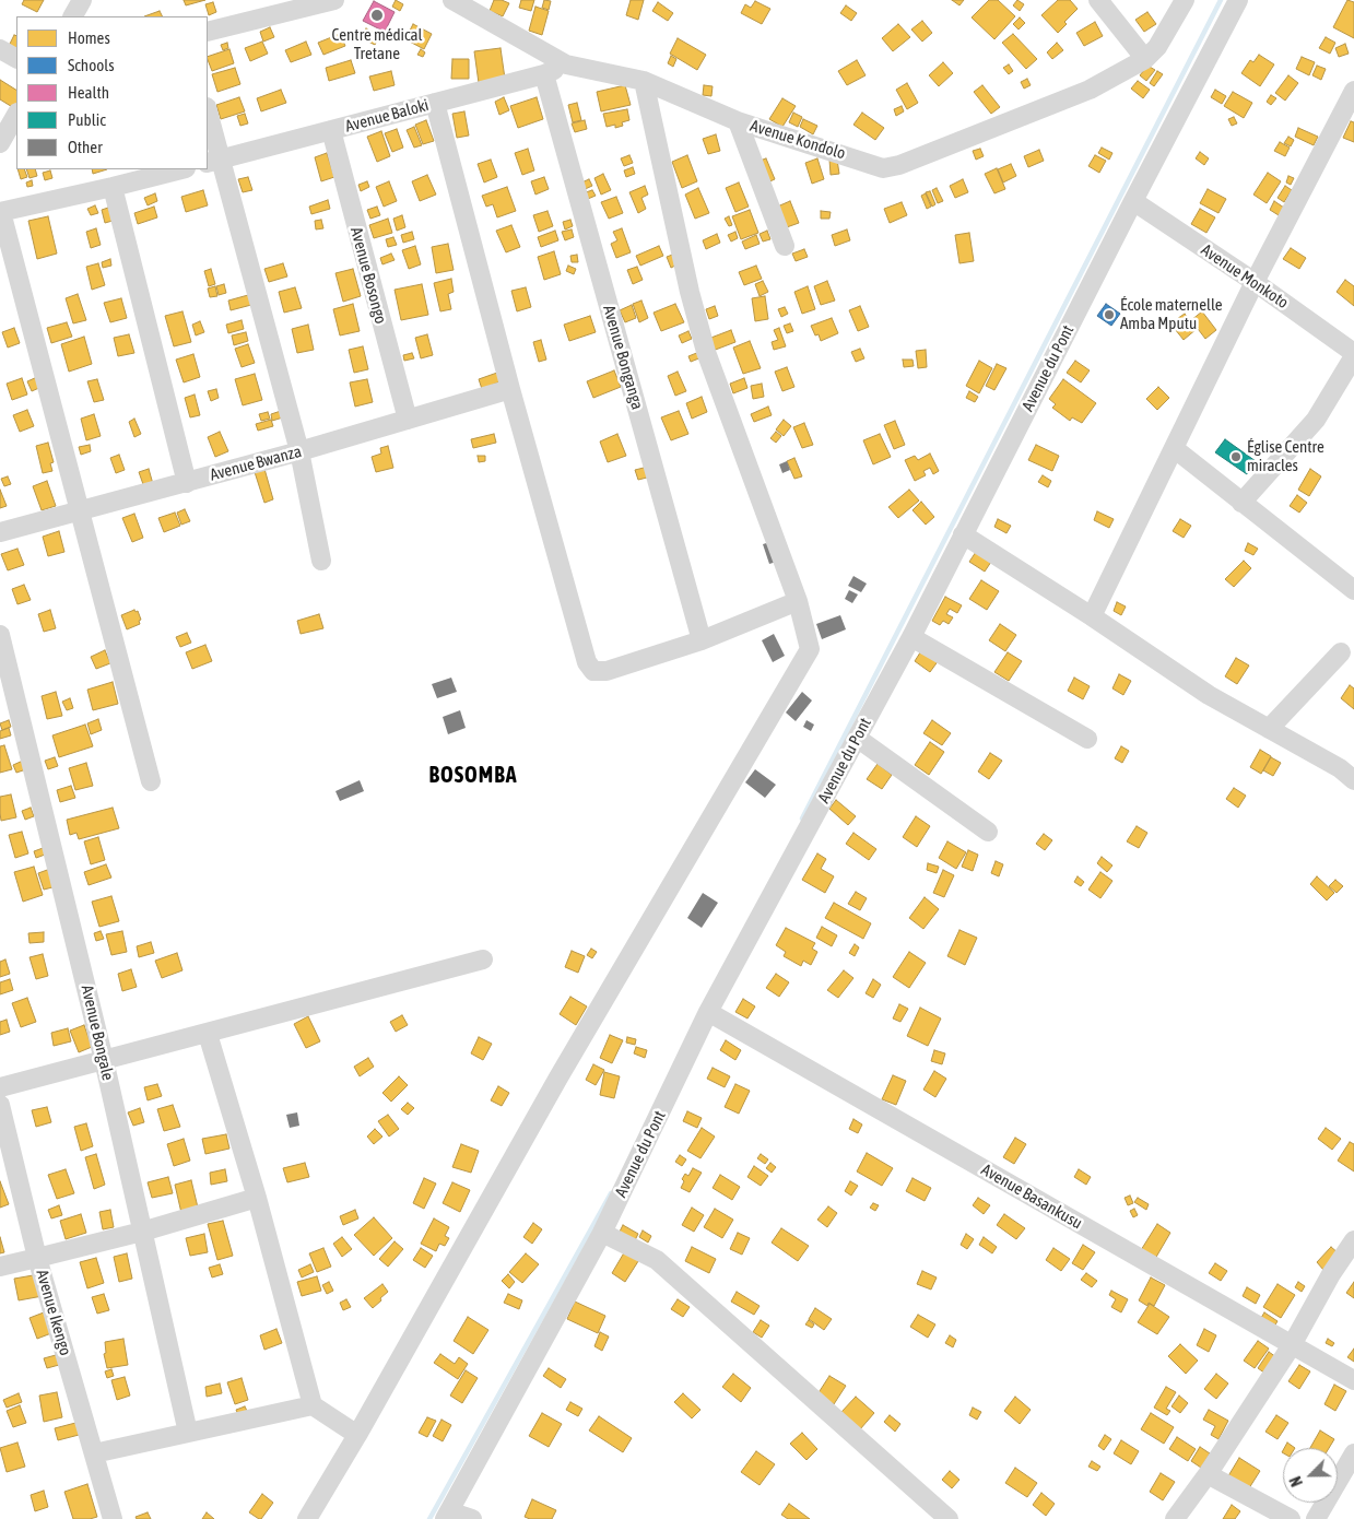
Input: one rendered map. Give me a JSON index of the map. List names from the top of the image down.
{
  "streets": {
    "street": [
      "Avenue Baloki",
      "Avenue Kondolo",
      "Avenue Bosongo",
      "Avenue Monkoto",
      "Avenue Bonganga",
      "Avenue du Pont",
      "Avenue Bwanza",
      "Avenue Bongale",
      "Avenue Basankusu",
      "Avenue Ikengo"
    ]
  },
  "crossings": [
    ["Avenue Baloki", "Avenue Kondolo"],
    ["Avenue Baloki", "Avenue Bosongo"],
    ["Avenue Baloki", "Avenue Bonganga"],
    ["Avenue Bosongo", "Avenue Bwanza"],
    ["Avenue Monkoto", "Avenue du Pont"],
    ["Avenue du Pont", "Avenue Basankusu"]
  ],
  "districts": ["BOSOMBA"],
  "places": ["Centre médical Tretane", "École maternelle Amba Mputu", "Église Centre miracles"],
  "legend": [
    "Homes",
    "Schools",
    "Health",
    "Public",
    "Other"
  ],
  "north": "bottom left"
}
